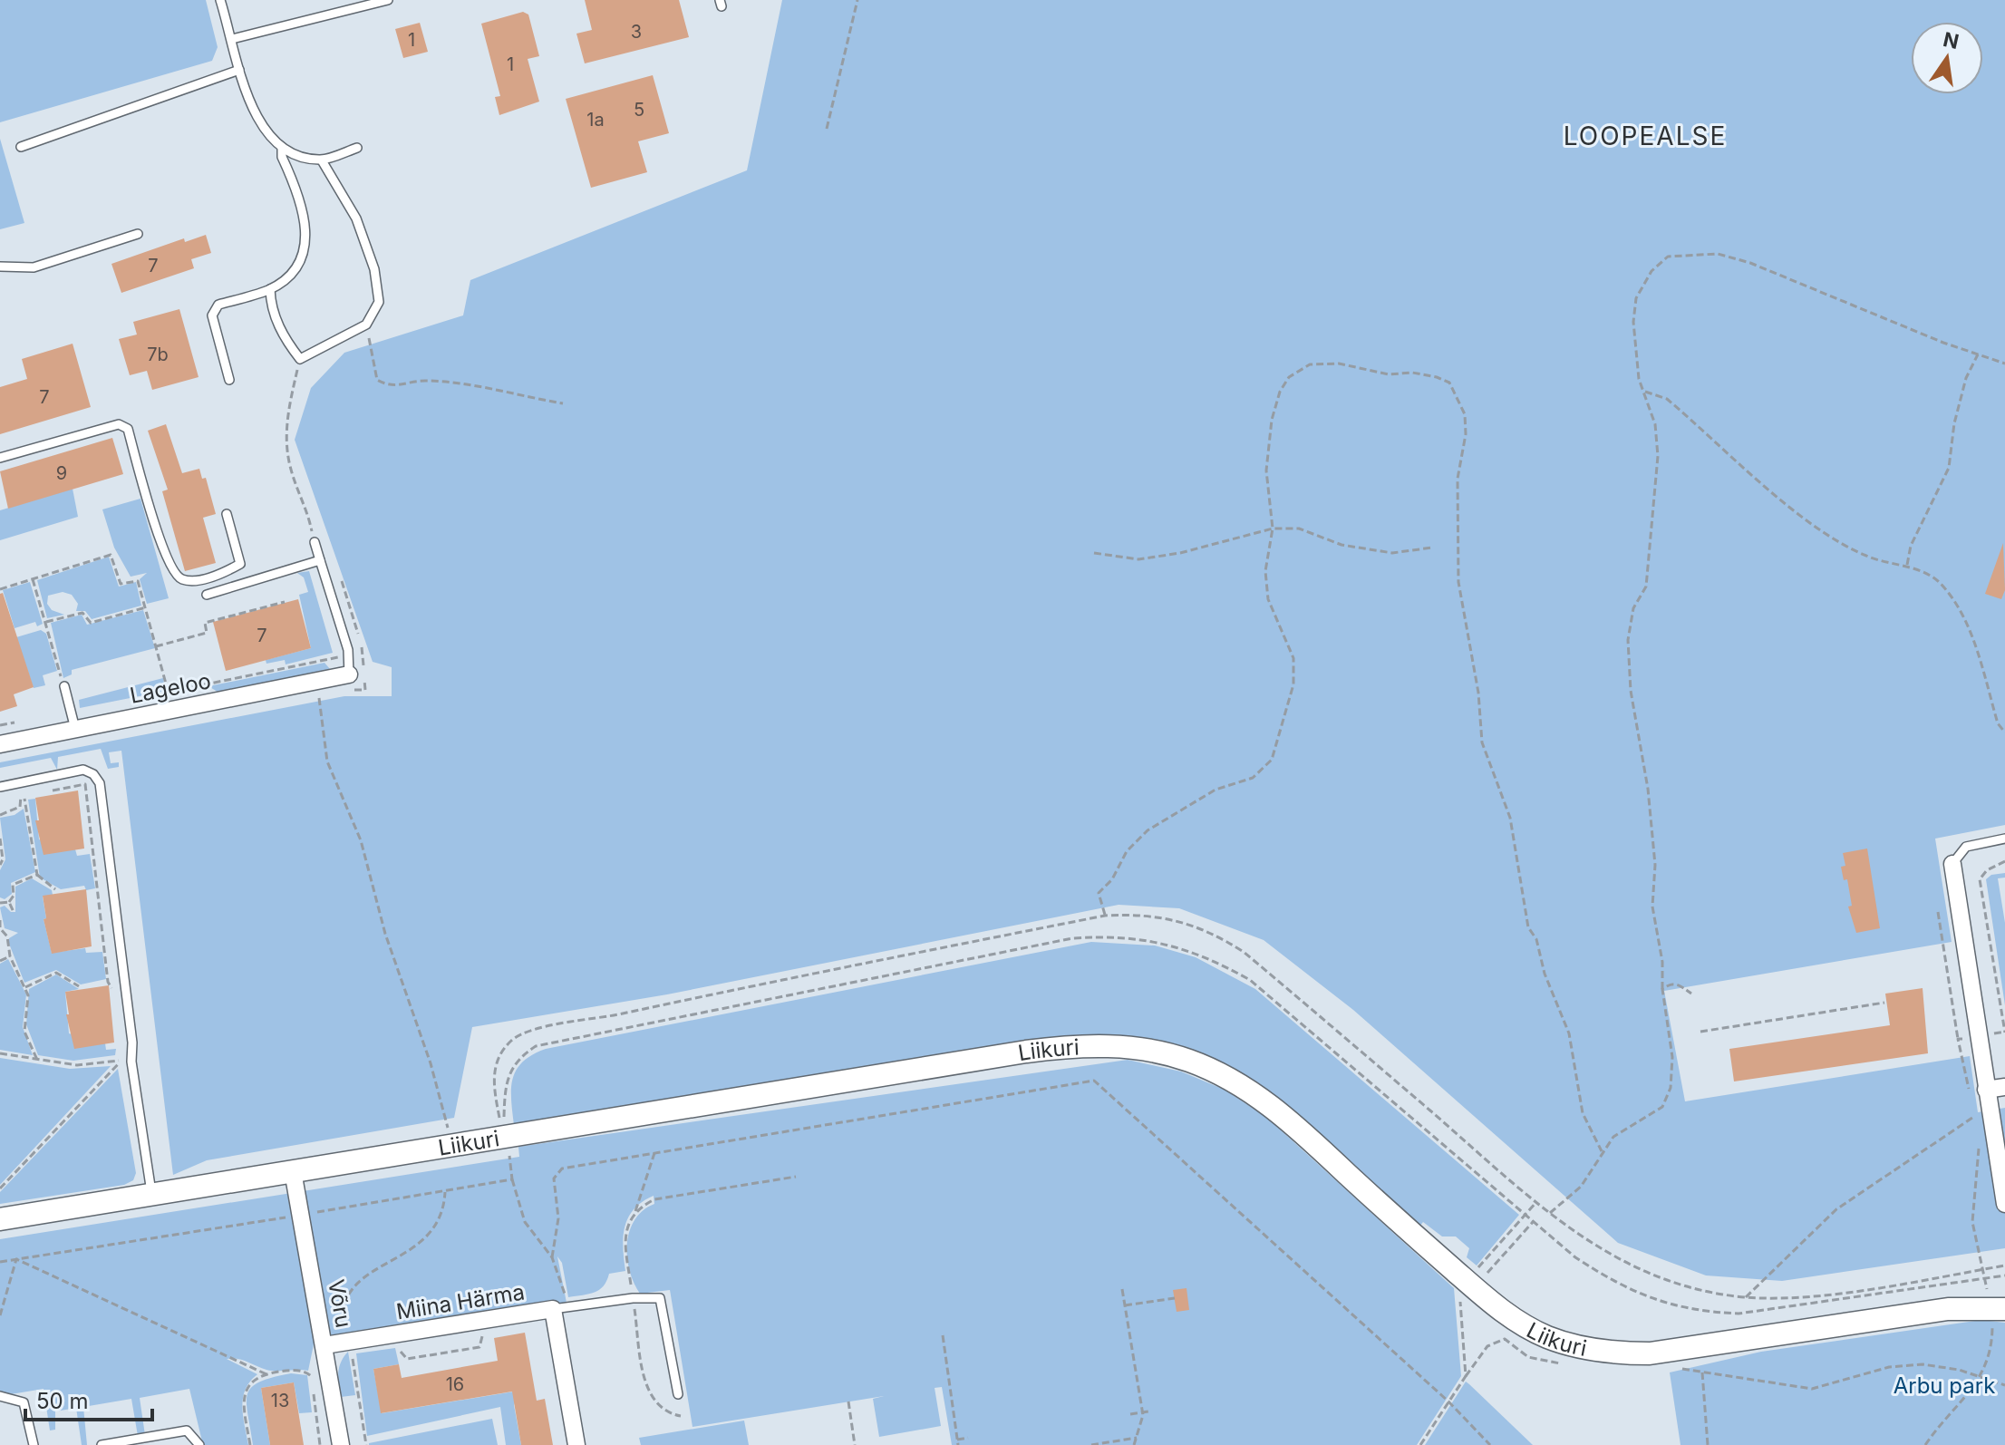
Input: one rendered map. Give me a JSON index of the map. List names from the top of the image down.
{
  "streets": {
    "street": [
      "Lageloo",
      "Liikuri",
      "Miina Härma",
      "Võru"
    ]
  },
  "crossings": [
    ["Liikuri", "Võru"],
    ["Miina Härma", "Võru"]
  ],
  "districts": ["LOOPEALSE"],
  "parks": ["Arbu park"],
  "house_numbers": [
    "3",
    "1",
    "1",
    "5",
    "1a",
    "7",
    "7b",
    "7",
    "9",
    "7",
    "16",
    "13"
  ],
  "scale_bar": "50 m",
  "north": "top"
}
